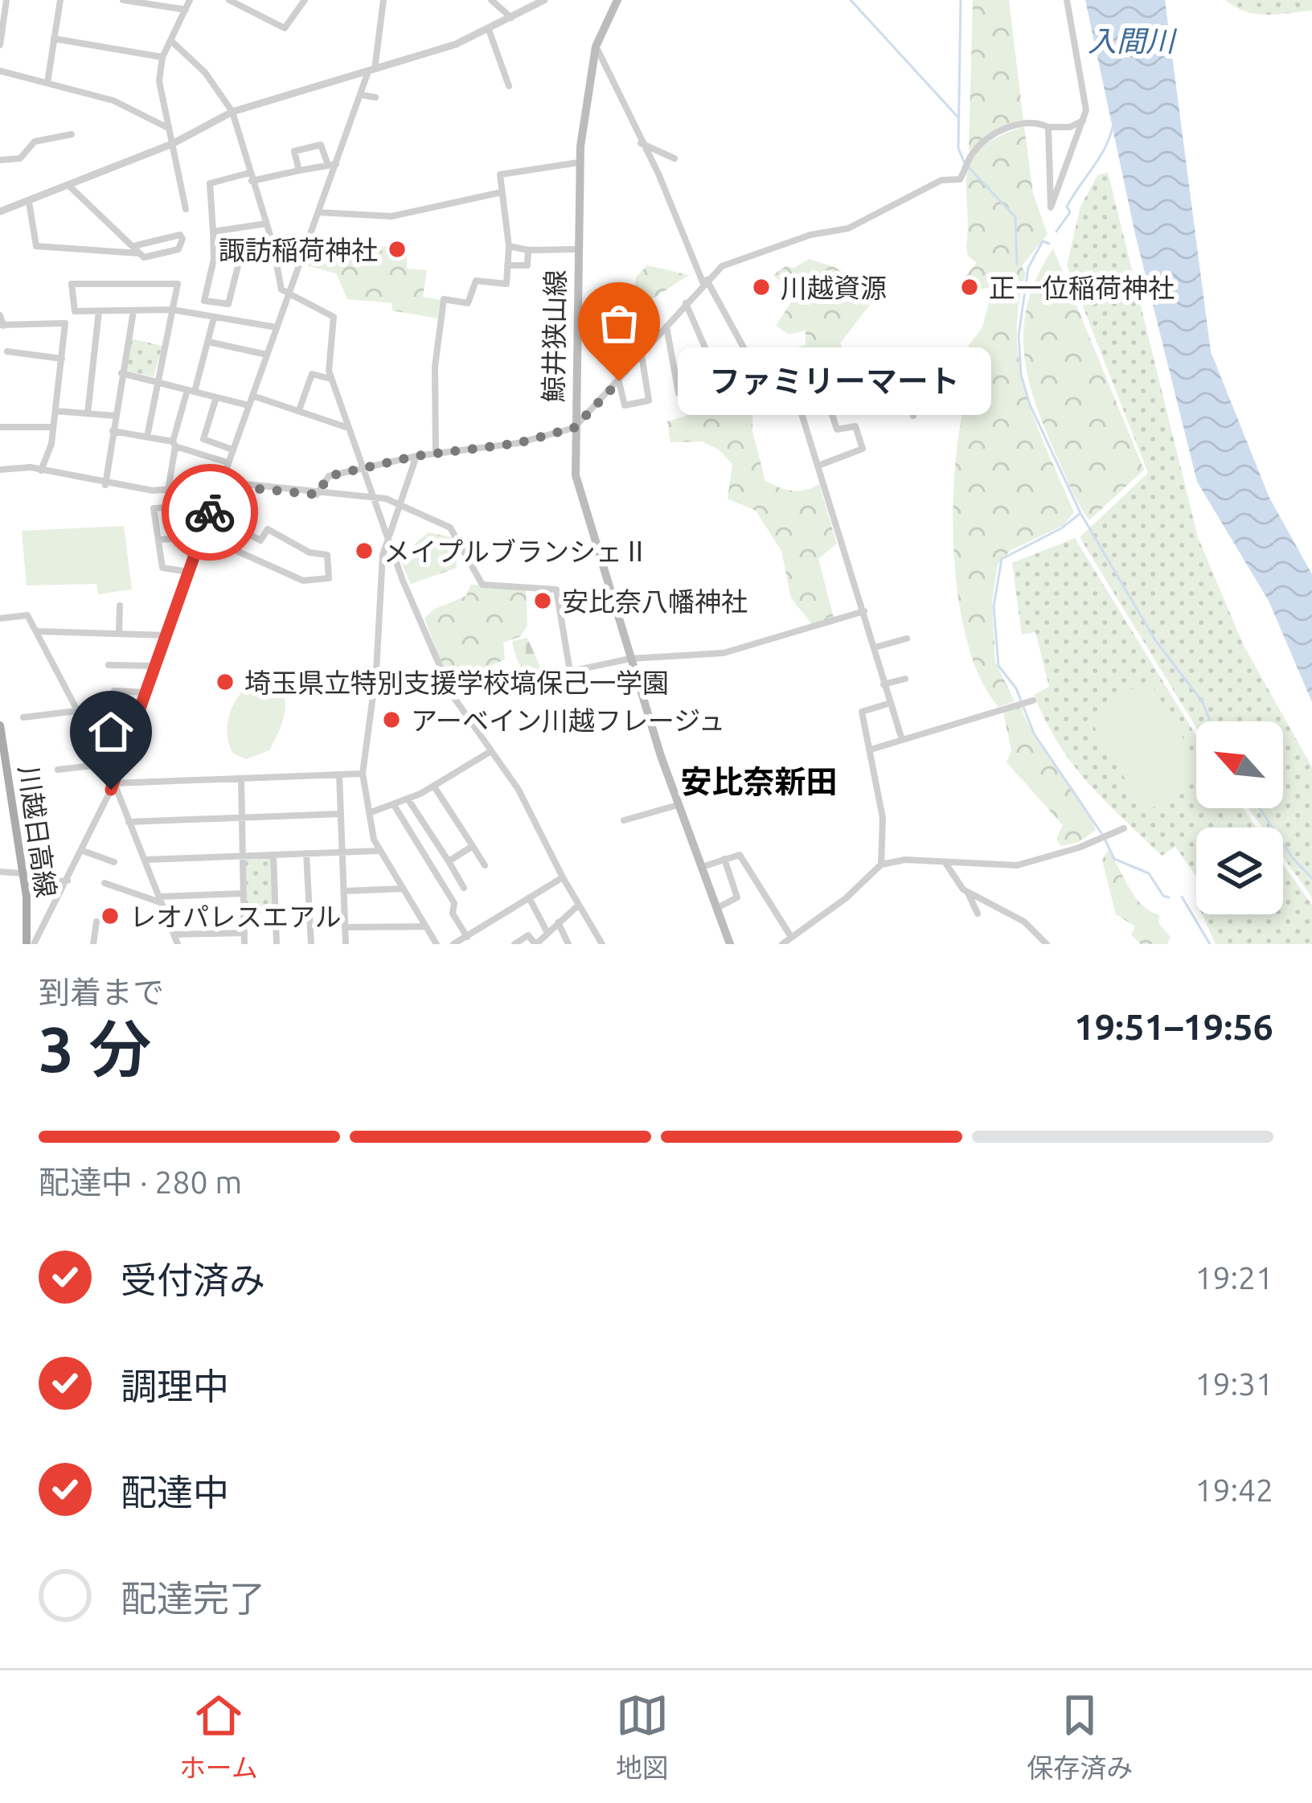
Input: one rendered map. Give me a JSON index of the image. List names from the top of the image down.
{
  "streets": {
    "main road": ["鯨井狭山線", "川越日高線"]
  },
  "districts": ["安比奈新田"],
  "water": ["入間川"],
  "places": [
    "諏訪稲荷神社",
    "川越資源",
    "正一位稲荷神社",
    "ファミリーマート",
    "メイプルブランシェⅡ",
    "安比奈八幡神社",
    "埼玉県立特別支援学校塙保己一学園",
    "アーベイン川越フレージュ",
    "レオパレスエアル"
  ],
  "north": "top left",
  "page": {
    "bubble": "ファミリーマート",
    "heading": ["3 分", "到着まで", "19:51–19:56"],
    "bar": "配達中 · 280 m",
    "list": [
      ["受付済み", "19:21"],
      ["調理中", "19:31"],
      ["配達中", "19:42"],
      "配達完了"
    ],
    "tabs": ["ホーム", "地図", "保存済み"]
  }
}
